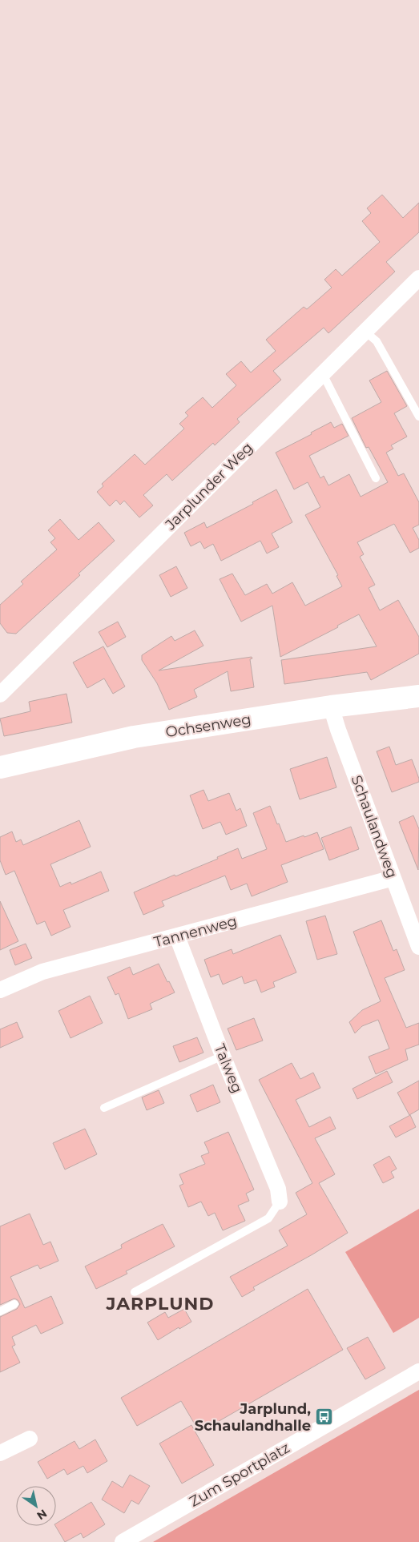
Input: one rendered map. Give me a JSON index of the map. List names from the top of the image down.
{
  "streets": {
    "main road": ["Ochsenweg"],
    "street": [
      "Jarplunder Weg",
      "Schaulandweg",
      "Tannenweg",
      "Talweg",
      "Zum Sportplatz"
    ]
  },
  "crossings": [
    ["Ochsenweg", "Schaulandweg"],
    ["Schaulandweg", "Tannenweg"],
    ["Tannenweg", "Talweg"]
  ],
  "districts": ["JARPLUND"],
  "places": {
    "bus stop": ["Jarplund, Schaulandhalle"]
  },
  "north": "bottom right"
}
